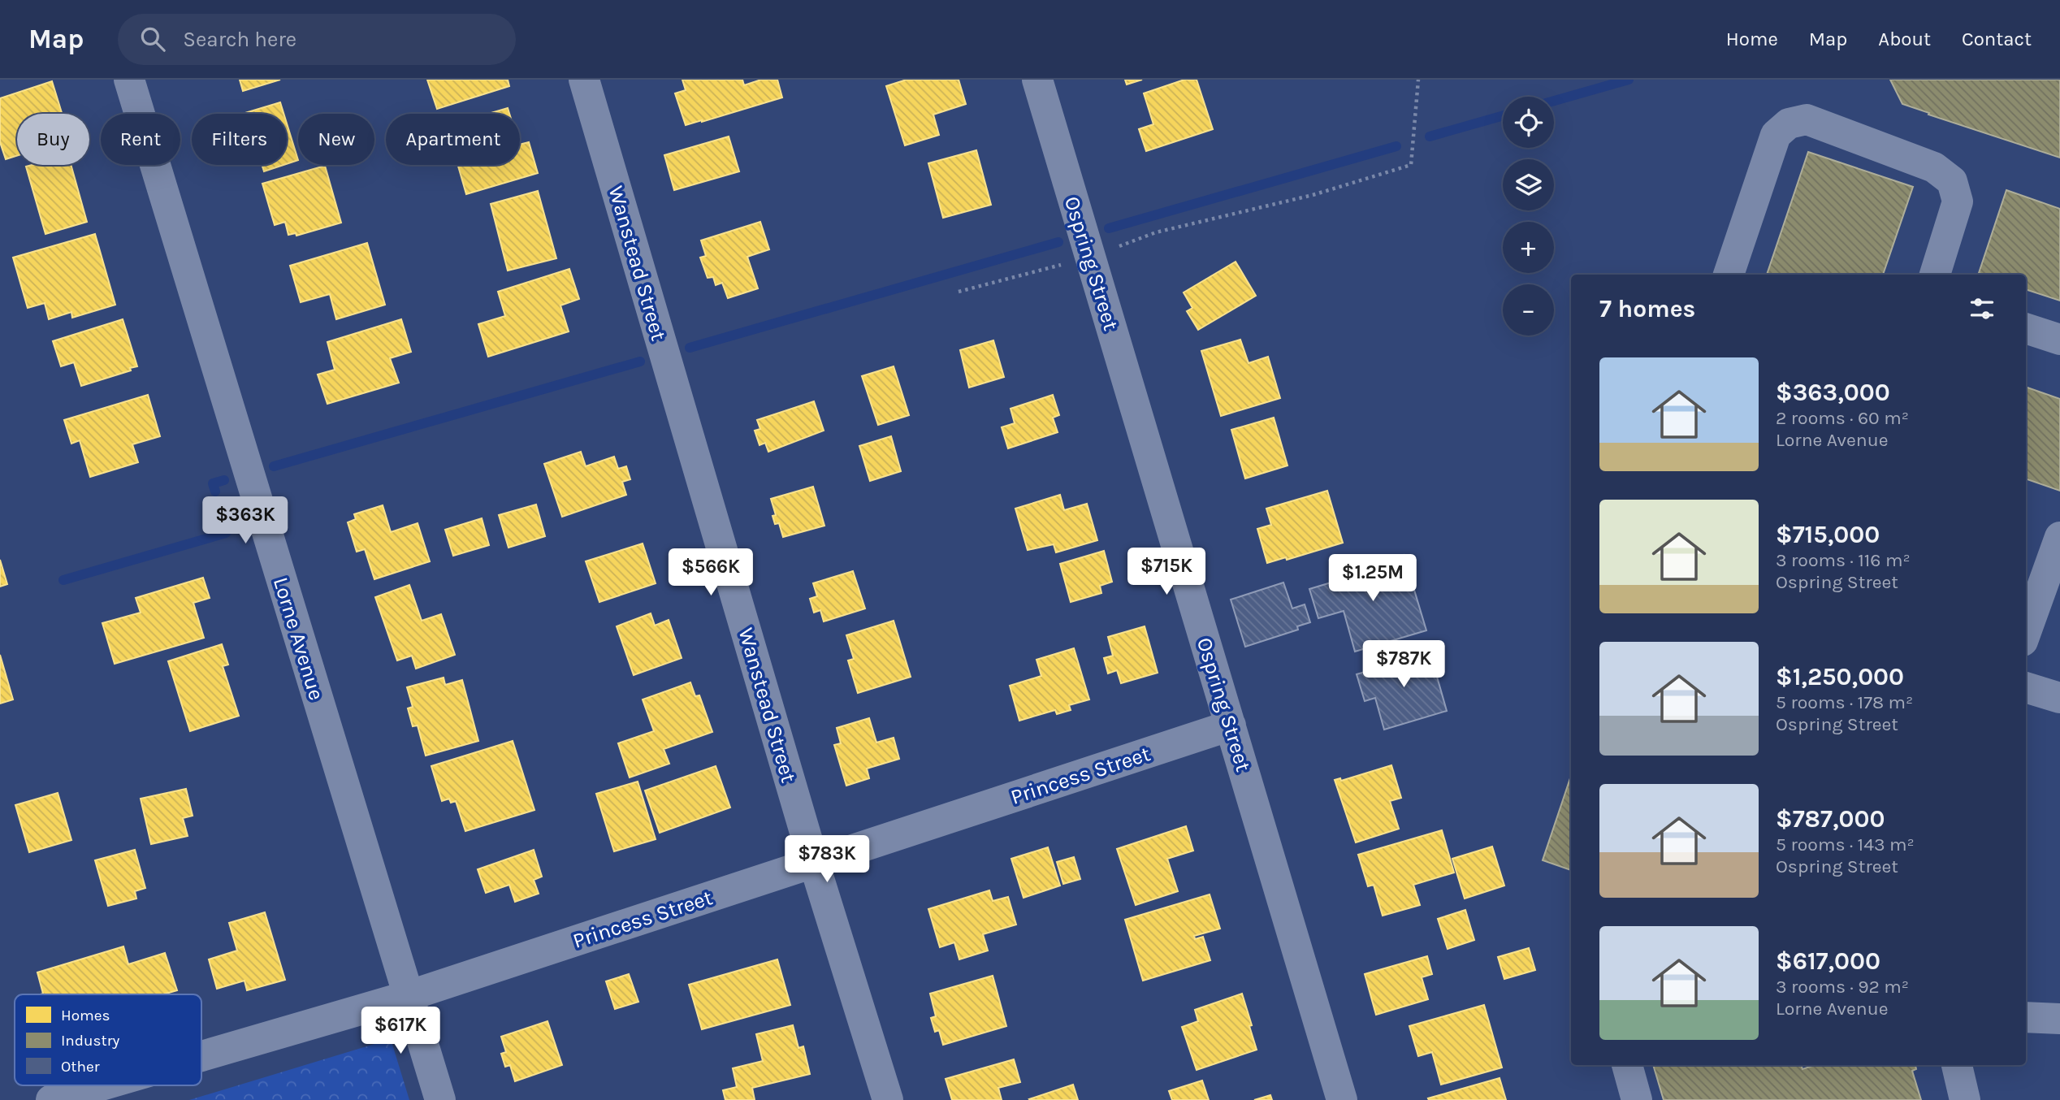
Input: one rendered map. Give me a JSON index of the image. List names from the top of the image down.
{
  "streets": {
    "street": [
      "Wanstead Street",
      "Ospring Street",
      "Lorne Avenue",
      "Princess Street"
    ]
  },
  "crossings": [
    ["Wanstead Street", "Princess Street"],
    ["Ospring Street", "Princess Street"],
    ["Lorne Avenue", "Princess Street"]
  ],
  "legend": ["Homes", "Industry", "Other"],
  "page": {
    "header": "Map",
    "search": "Search here",
    "nav": [
      "Home",
      "Map",
      "About",
      "Contact"
    ],
    "map_buttons": ["+", "−"],
    "chip": [
      "Buy",
      "Rent",
      "Filters",
      "New",
      "Apartment"
    ],
    "heading": "7 homes",
    "list": [
      {
        "name": "$363,000",
        "note": "2 rooms · 60 m² · Lorne Avenue"
      },
      {
        "name": "$715,000",
        "note": "3 rooms · 116 m² · Ospring Street"
      },
      {
        "name": "$1,250,000",
        "note": "5 rooms · 178 m² · Ospring Street"
      },
      {
        "name": "$787,000",
        "note": "5 rooms · 143 m² · Ospring Street"
      },
      {
        "name": "$617,000",
        "note": "3 rooms · 92 m² · Lorne Avenue"
      }
    ],
    "price": [
      "$363K",
      "$715K",
      "$566K",
      "$1.25M",
      "$787K",
      "$783K",
      "$617K"
    ]
  }
}
